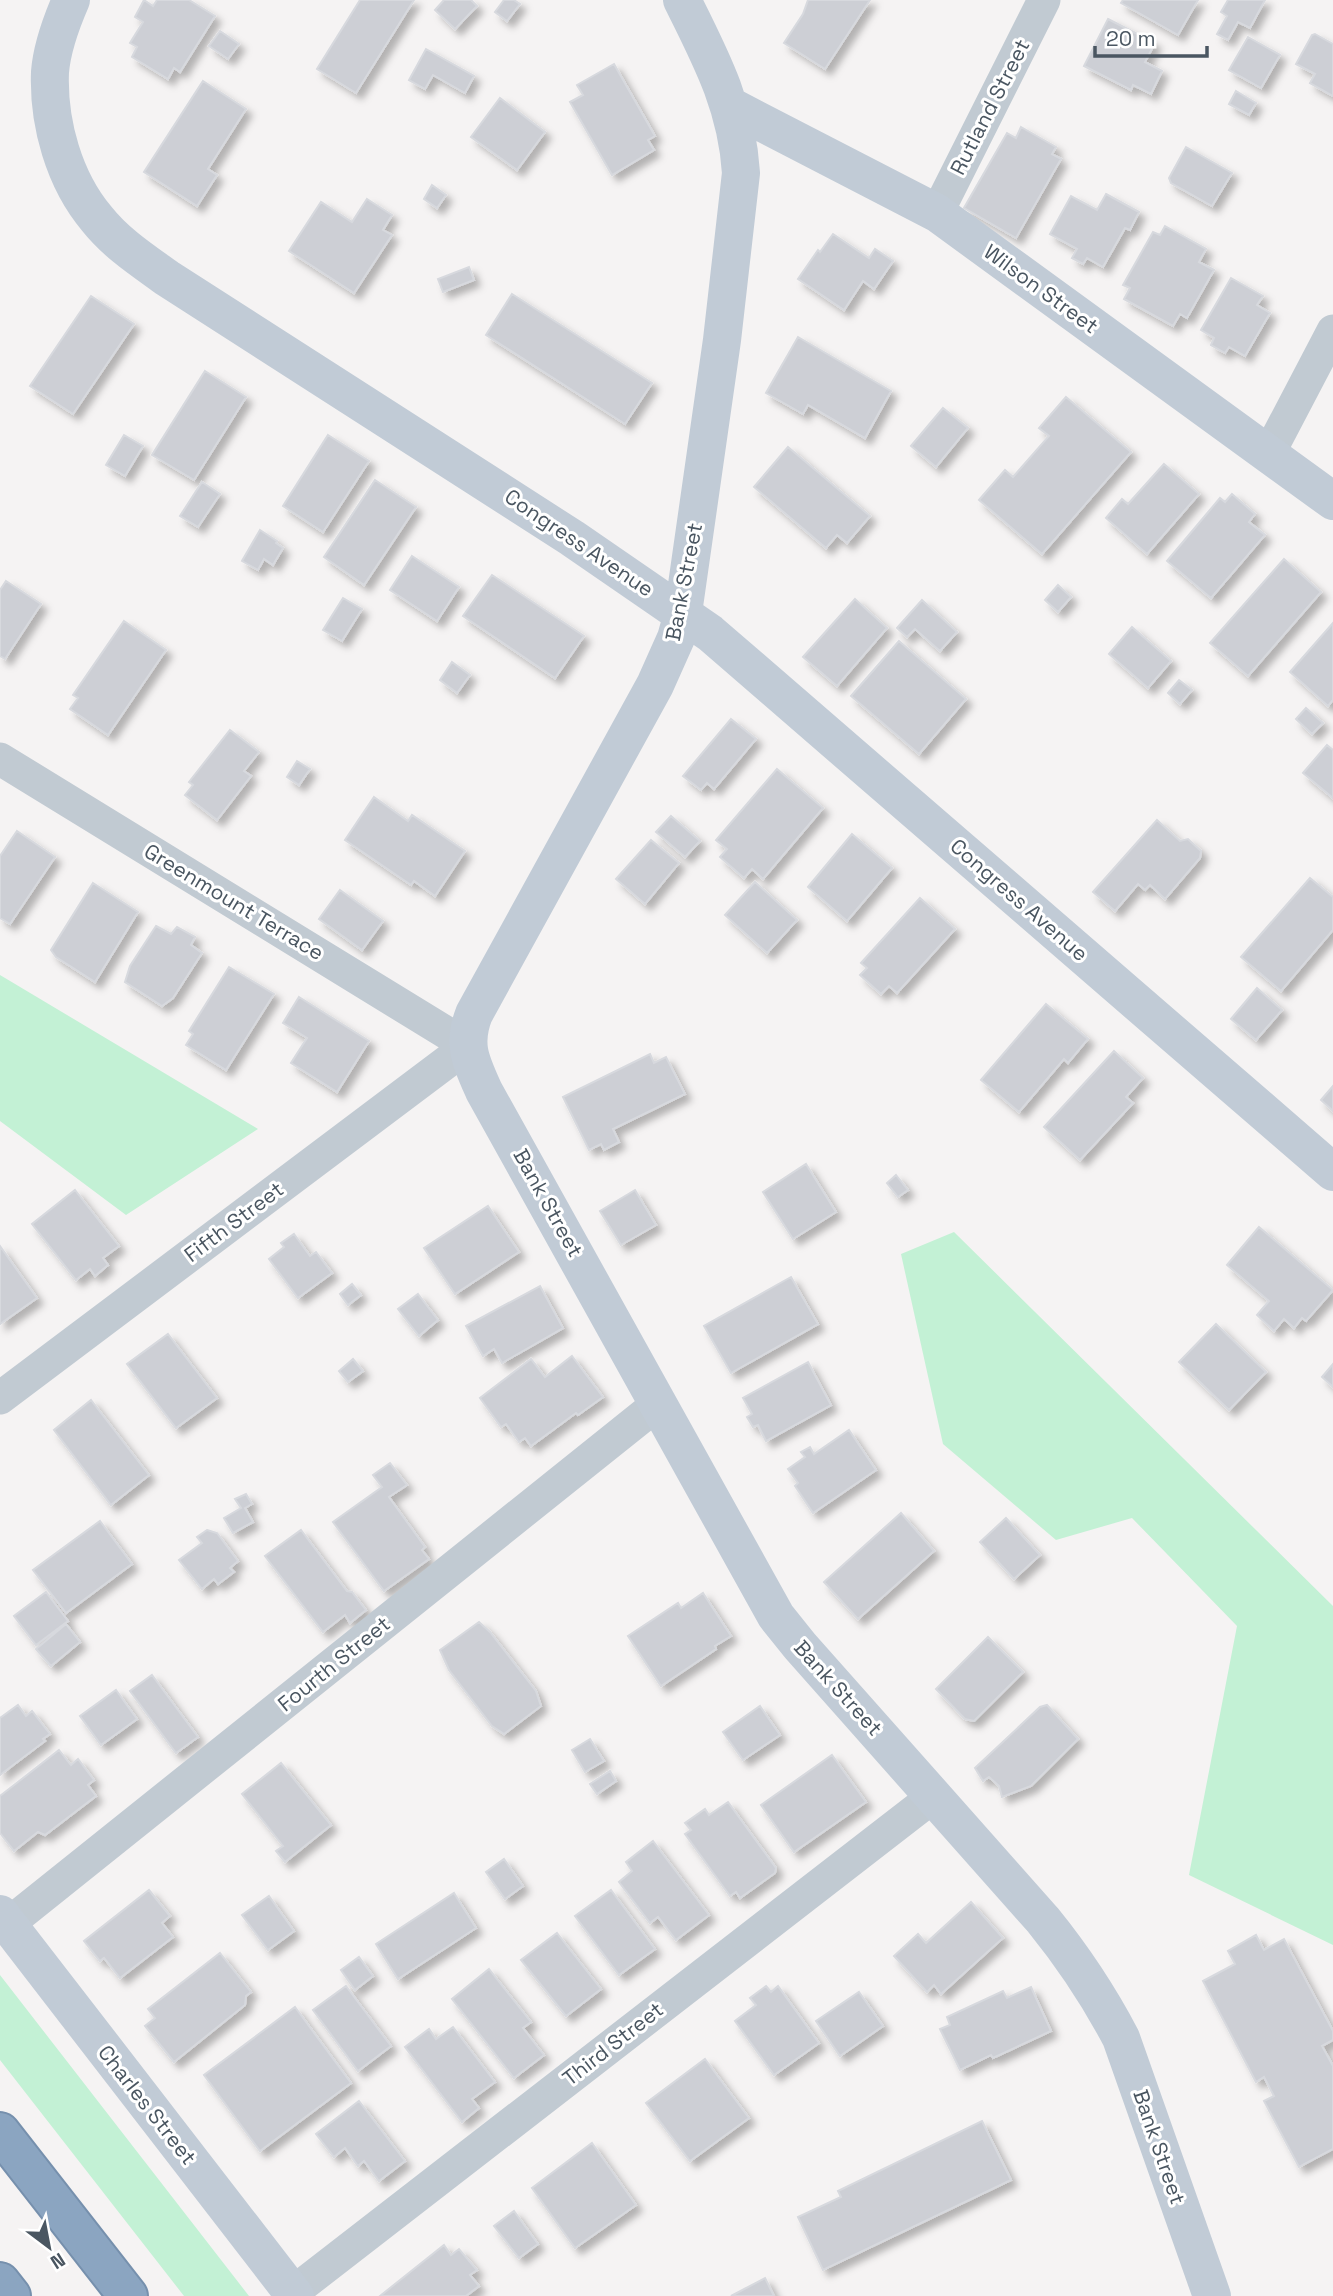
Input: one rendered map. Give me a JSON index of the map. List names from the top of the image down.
{
  "streets": {
    "street": [
      "Rutland Street",
      "Wilson Street",
      "Congress Avenue",
      "Bank Street",
      "Greenmount Terrace",
      "Fifth Street",
      "Fourth Street",
      "Third Street",
      "Charles Street"
    ]
  },
  "crossings": [
    ["Rutland Street", "Wilson Street"],
    ["Wilson Street", "Bank Street"],
    ["Congress Avenue", "Bank Street"],
    ["Bank Street", "Greenmount Terrace"],
    ["Bank Street", "Fifth Street"],
    ["Bank Street", "Fourth Street"],
    ["Bank Street", "Third Street"],
    ["Greenmount Terrace", "Fifth Street"],
    ["Fourth Street", "Charles Street"],
    ["Third Street", "Charles Street"]
  ],
  "scale_bar": "20 m",
  "north": "bottom right"
}
